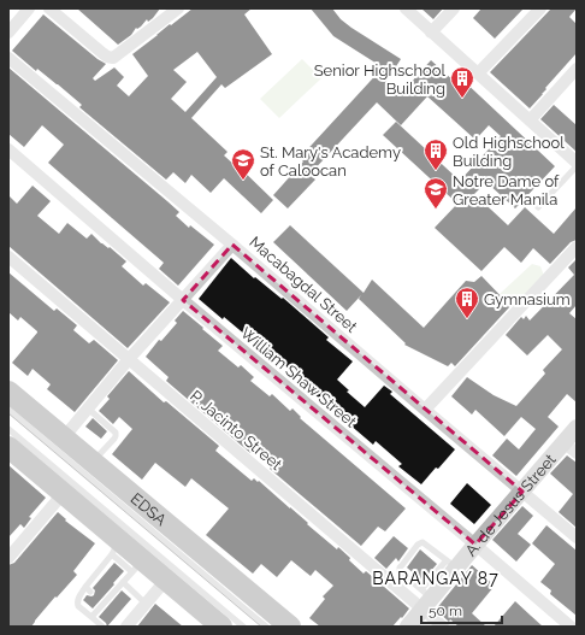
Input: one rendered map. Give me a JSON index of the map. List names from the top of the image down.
{
  "streets": {
    "highway": ["EDSA"],
    "main road": ["A. de Jesus Street"],
    "street": ["Macabagdal Street", "William Shaw Street", "P. Jacinto Street"]
  },
  "crossings": [
    ["Macabagdal Street", "A. de Jesus Street"],
    ["William Shaw Street", "A. de Jesus Street"],
    ["P. Jacinto Street", "A. de Jesus Street"]
  ],
  "districts": ["BARANGAY 87"],
  "places": {
    "building": ["Senior Highschool Building", "Old Highschool Building", "Gymnasium"],
    "school or university": ["St. Mary's Academy of Caloocan", "Notre Dame of Greater Manila"]
  },
  "scale_bar": "50 m"
}
